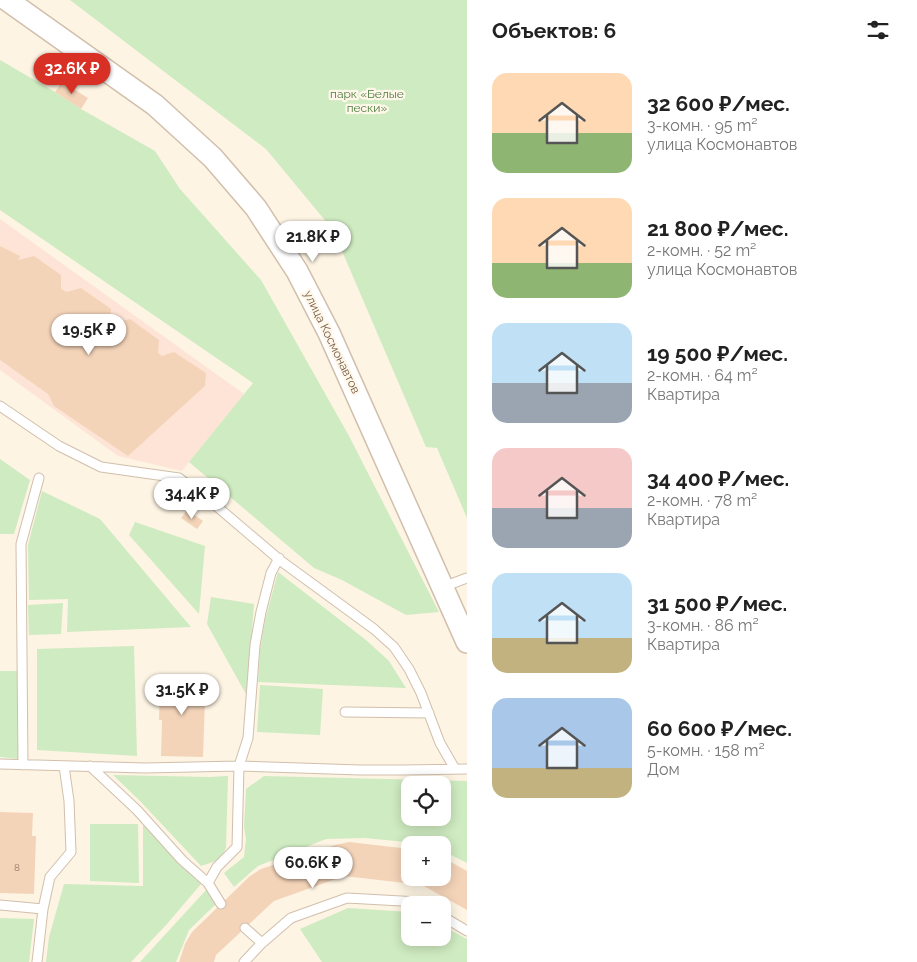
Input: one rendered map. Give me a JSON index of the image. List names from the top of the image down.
{
  "streets": {
    "street": ["улица Космонавтов"]
  },
  "parks": ["парк «Белые пески»"],
  "house_numbers": ["8"],
  "page": {
    "heading": "Объектов: 6",
    "price": [
      "32.6K ₽",
      "21.8K ₽",
      "19.5K ₽",
      "34.4K ₽",
      "31.5K ₽",
      "60.6K ₽"
    ],
    "list": [
      {
        "name": "32 600 ₽/мес.",
        "note": "3-комн. · 95 m² · улица Космонавтов"
      },
      {
        "name": "21 800 ₽/мес.",
        "note": "2-комн. · 52 m² · улица Космонавтов"
      },
      {
        "name": "19 500 ₽/мес.",
        "note": "2-комн. · 64 m² · Квартира"
      },
      {
        "name": "34 400 ₽/мес.",
        "note": "2-комн. · 78 m² · Квартира"
      },
      {
        "name": "31 500 ₽/мес.",
        "note": "3-комн. · 86 m² · Квартира"
      },
      {
        "name": "60 600 ₽/мес.",
        "note": "5-комн. · 158 m² · Дом"
      }
    ],
    "map_buttons": ["+", "−"]
  }
}
